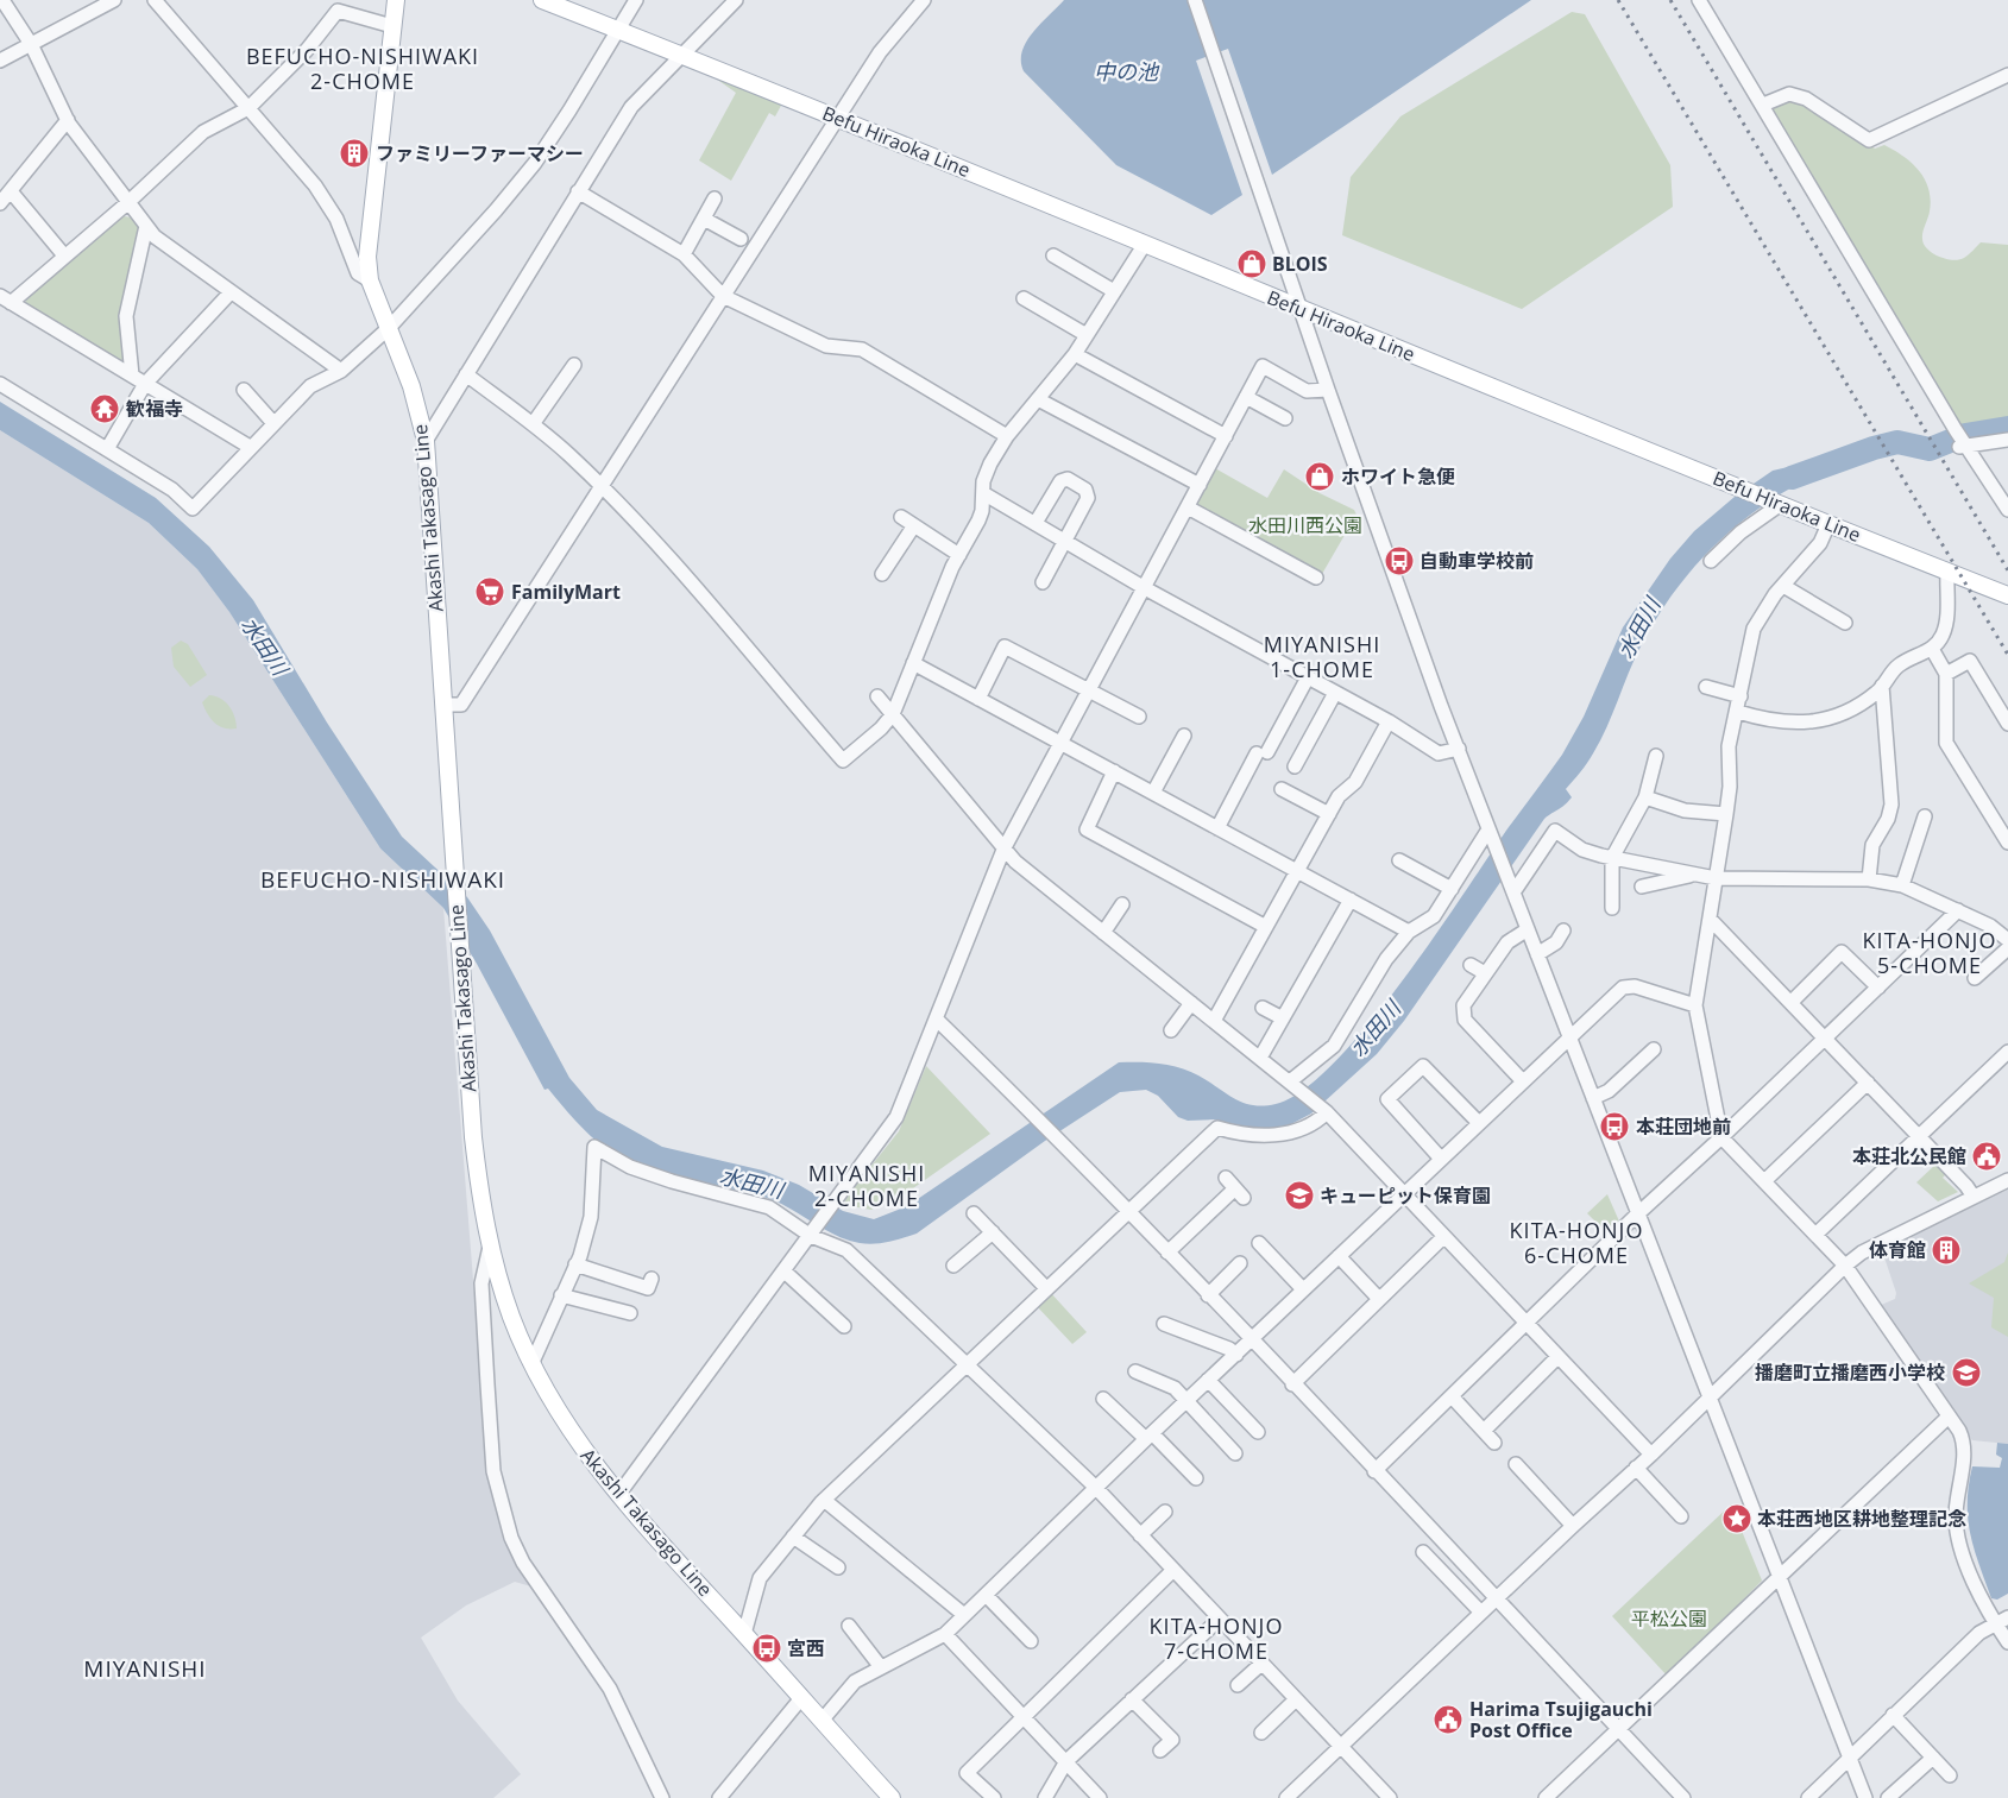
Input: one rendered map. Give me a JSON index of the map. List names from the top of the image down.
{
  "streets": {
    "main road": ["Befu Hiraoka Line", "Akashi Takasago Line"]
  },
  "districts": [
    "BEFUCHO-NISHIWAKI 2-CHOME",
    "MIYANISHI 1-CHOME",
    "BEFUCHO-NISHIWAKI",
    "KITA-HONJO 5-CHOME",
    "MIYANISHI 2-CHOME",
    "KITA-HONJO 6-CHOME",
    "KITA-HONJO 7-CHOME",
    "MIYANISHI"
  ],
  "water": ["中の池", "水田川"],
  "parks": ["水田川西公園", "平松公園"],
  "places": {
    "building": ["ファミリーファーマシー", "体育館"],
    "shop": ["BLOIS", "ホワイト急便"],
    "temple": ["歓福寺"],
    "bus stop": ["自動車学校前", "本荘団地前", "宮西"],
    "supermarket": ["FamilyMart"],
    "public building": ["本荘北公民館", "Harima Tsujigauchi Post Office"],
    "school or university": ["キューピット保育園", "播磨町立播磨西小学校"],
    "place": ["本荘西地区耕地整理記念"]
  }
}
